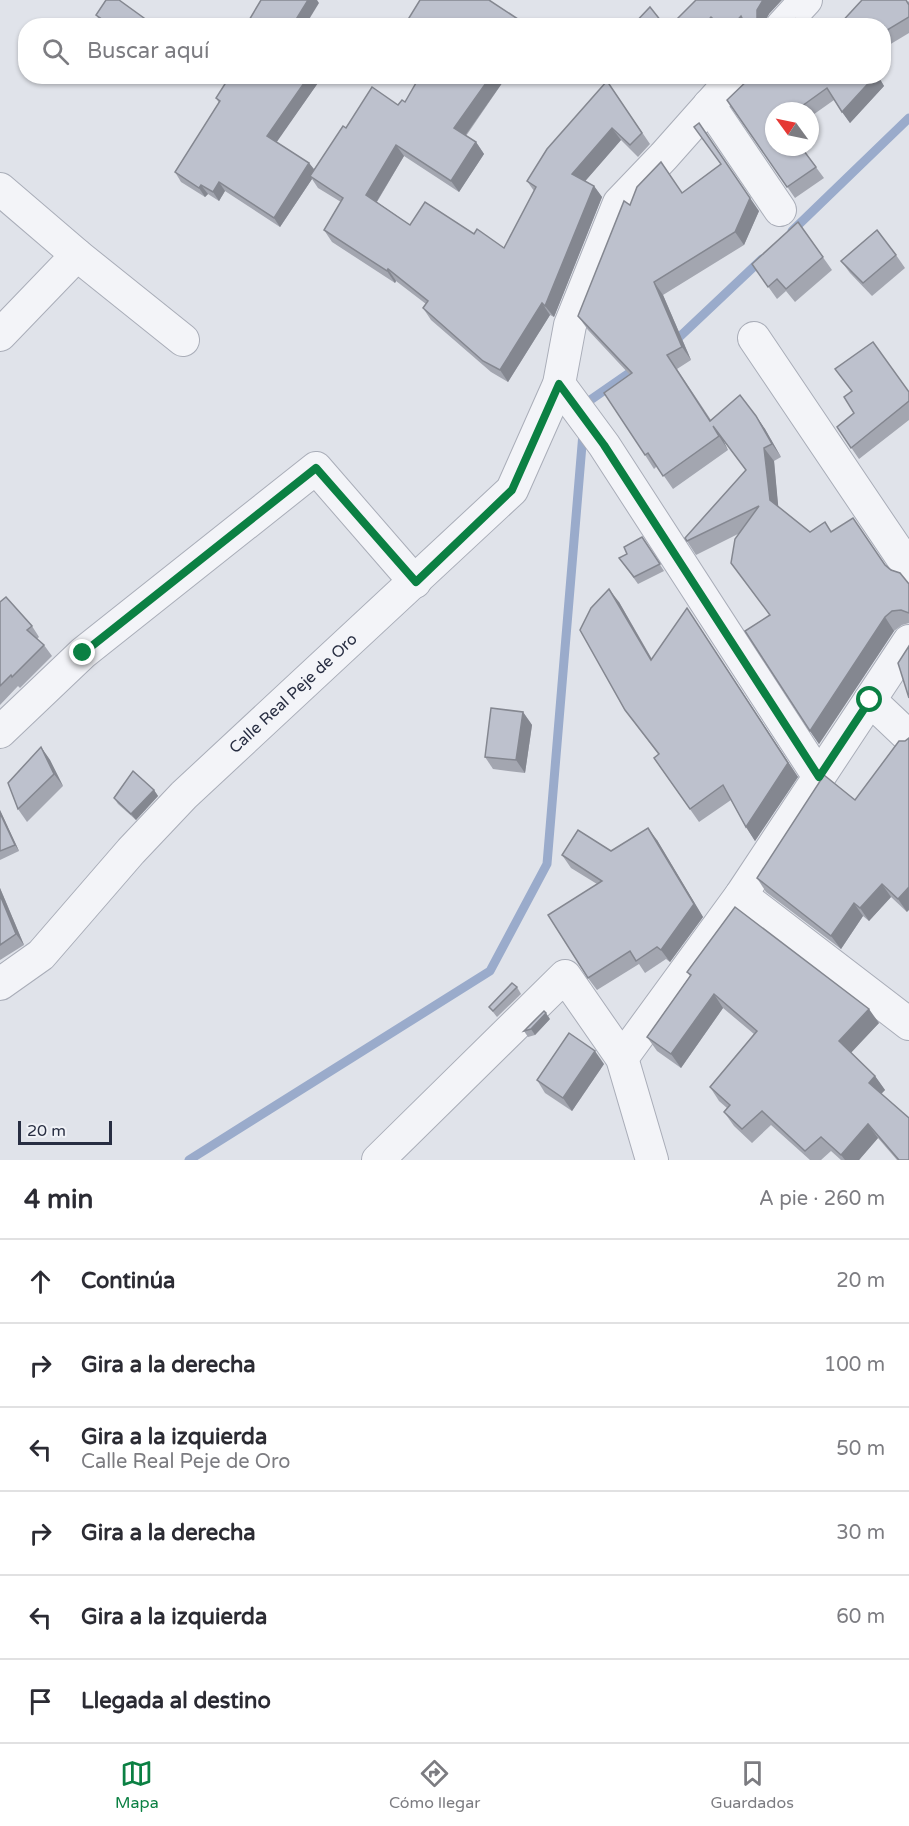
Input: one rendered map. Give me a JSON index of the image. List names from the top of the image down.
{
  "streets": {
    "street": ["Calle Real Peje de Oro"]
  },
  "scale_bar": "20 m",
  "north": "top left",
  "page": {
    "search": "Buscar aquí",
    "scale": "20 m",
    "heading": ["4 min", "A pie · 260 m"],
    "list": [
      ["Continúa", "20 m"],
      ["Gira a la derecha", "100 m"],
      ["Gira a la izquierda", "Calle Real Peje de Oro", "50 m"],
      ["Gira a la derecha", "30 m"],
      ["Gira a la izquierda", "60 m"],
      "Llegada al destino"
    ],
    "nav": ["Mapa", "Cómo llegar", "Guardados"]
  }
}
